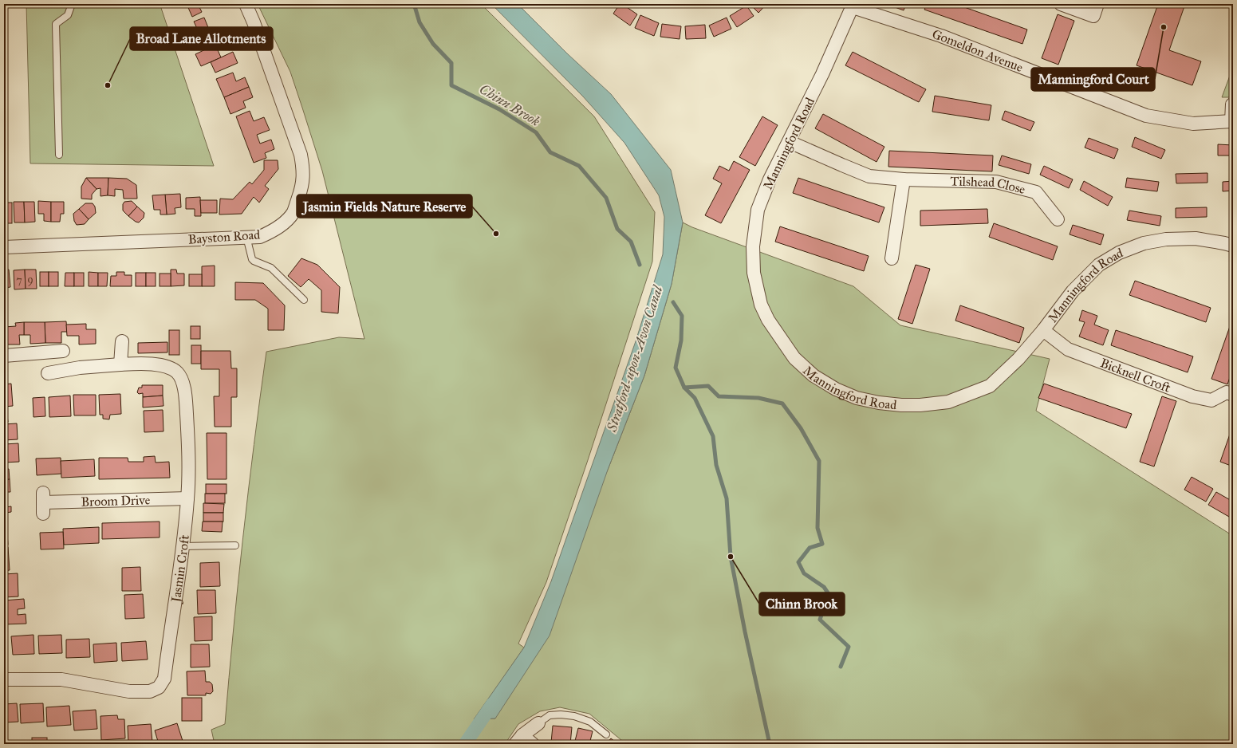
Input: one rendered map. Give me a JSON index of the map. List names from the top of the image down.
{
  "streets": {
    "street": [
      "Gomeldon Avenue",
      "Manningford Road",
      "Tilshead Close",
      "Bayston Road",
      "Bicknell Croft",
      "Broom Drive",
      "Jasmin Croft"
    ]
  },
  "crossings": [
    ["Gomeldon Avenue", "Manningford Road"],
    ["Manningford Road", "Tilshead Close"],
    ["Manningford Road", "Bicknell Croft"],
    ["Broom Drive", "Jasmin Croft"]
  ],
  "water": ["Chinn Brook", "Stratford-upon-Avon Canal"],
  "places": [
    "Manningford Court",
    "Broad Lane Allotments",
    "Jasmin Fields Nature Reserve",
    "Chinn Brook"
  ],
  "house_numbers": ["9", "7"]
}
